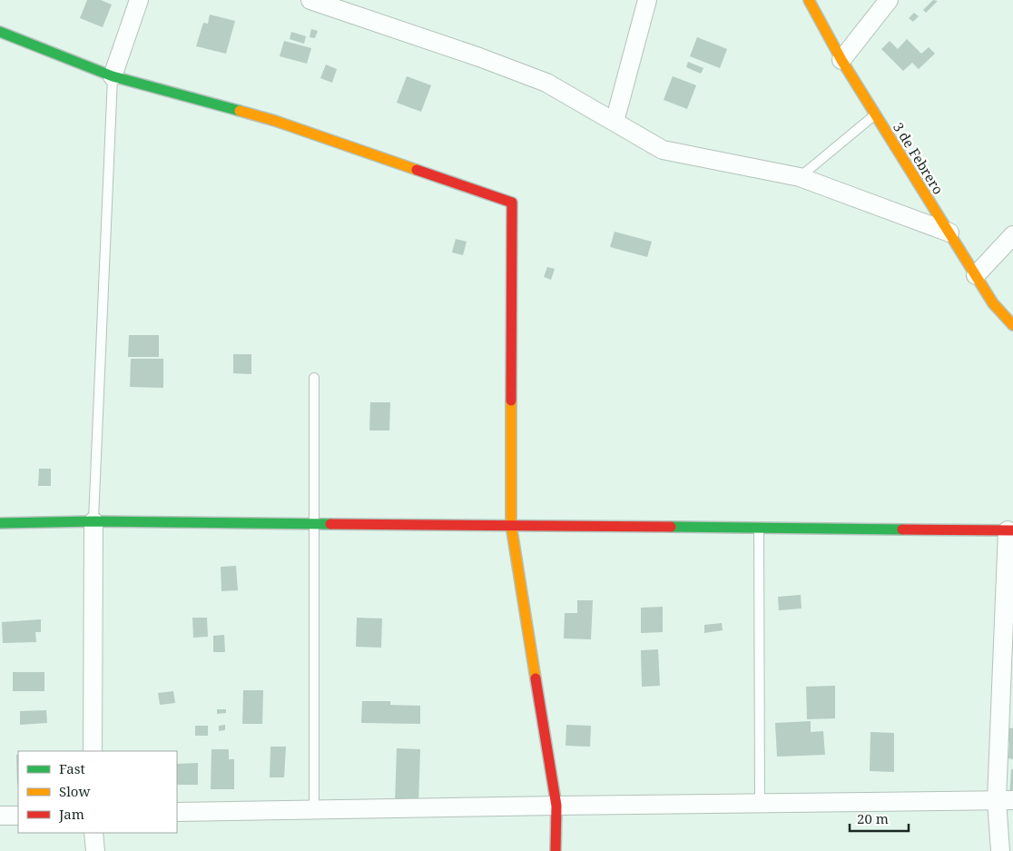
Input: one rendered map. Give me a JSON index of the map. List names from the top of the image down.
{
  "streets": {
    "street": ["3 de Febrero"]
  },
  "legend": ["Fast", "Slow", "Jam"],
  "scale_bar": "20 m"
}
